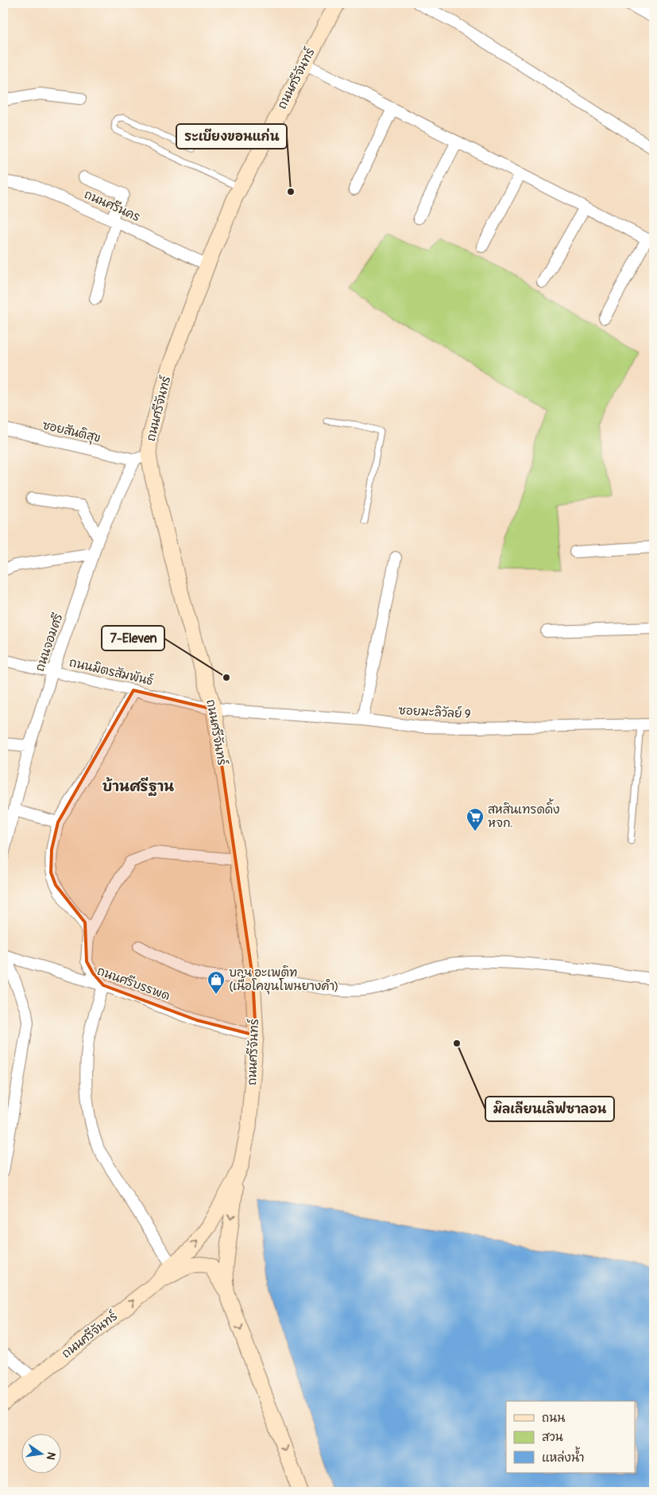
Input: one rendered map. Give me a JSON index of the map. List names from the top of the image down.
{
  "streets": {
    "main road": ["ถนนศรีจันทร์"],
    "street": [
      "ถนนศรีนคร",
      "ซอยสันติสุข",
      "ถนนจอมศรี",
      "ถนนมิตรสัมพันธ์",
      "ซอยมะลิวัลย์ 9",
      "ถนนศรีบรรพด"
    ]
  },
  "crossings": [
    ["ถนนศรีจันทร์", "ถนนศรีนคร"],
    ["ถนนศรีจันทร์", "ซอยสันติสุข"],
    ["ถนนศรีจันทร์", "ถนนจอมศรี"],
    ["ถนนศรีจันทร์", "ถนนมิตรสัมพันธ์"],
    ["ถนนศรีจันทร์", "ซอยมะลิวัลย์ 9"],
    ["ถนนศรีจันทร์", "ถนนศรีบรรพด"],
    ["ซอยสันติสุข", "ถนนจอมศรี"],
    ["ถนนจอมศรี", "ถนนมิตรสัมพันธ์"],
    ["ถนนมิตรสัมพันธ์", "ซอยมะลิวัลย์ 9"]
  ],
  "districts": ["บ้านศรีฐาน"],
  "places": {
    "other": ["ระเบียงขอนแก่น", "7-Eleven", "มิลเลียนเลิฟซาลอน"],
    "supermarket": ["สหสินเทรดดิ้ง หจก."],
    "shop": ["บอน อะเพติท (เนื้อโคขุนโพนยางคำ)"]
  },
  "legend": ["ถนน", "สวน", "แหล่งน้ำ"],
  "north": "right"
}
